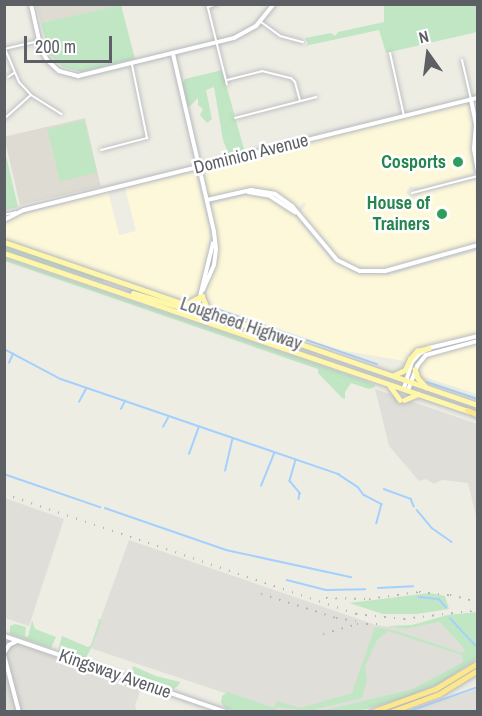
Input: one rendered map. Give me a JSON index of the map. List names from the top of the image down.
{
  "streets": {
    "main road": ["Lougheed Highway"],
    "street": ["Dominion Avenue", "Kingsway Avenue"]
  },
  "places": ["Cosports", "House of Trainers"],
  "scale_bar": "200 m",
  "north": "top"
}
